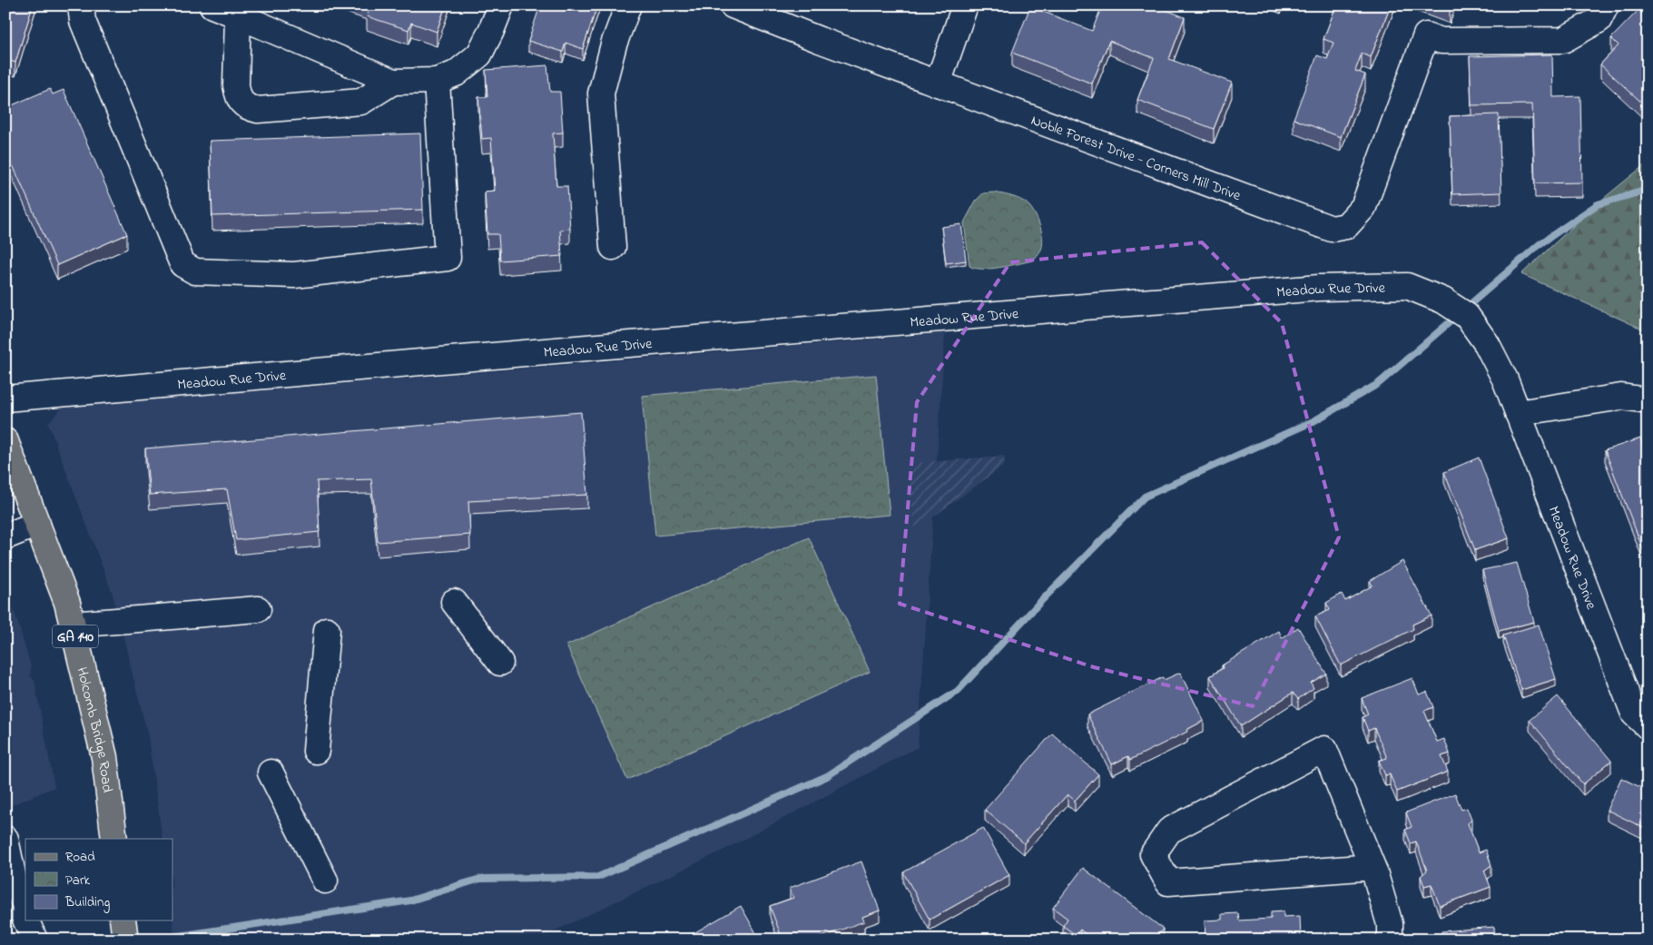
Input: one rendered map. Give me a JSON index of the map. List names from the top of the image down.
{
  "streets": {
    "main road": ["GA 140", "Holcomb Bridge Road"],
    "street": ["Noble Forest Drive - Corners Mill Drive", "Meadow Rue Drive"]
  },
  "legend": ["Road", "Park", "Building"]
}
